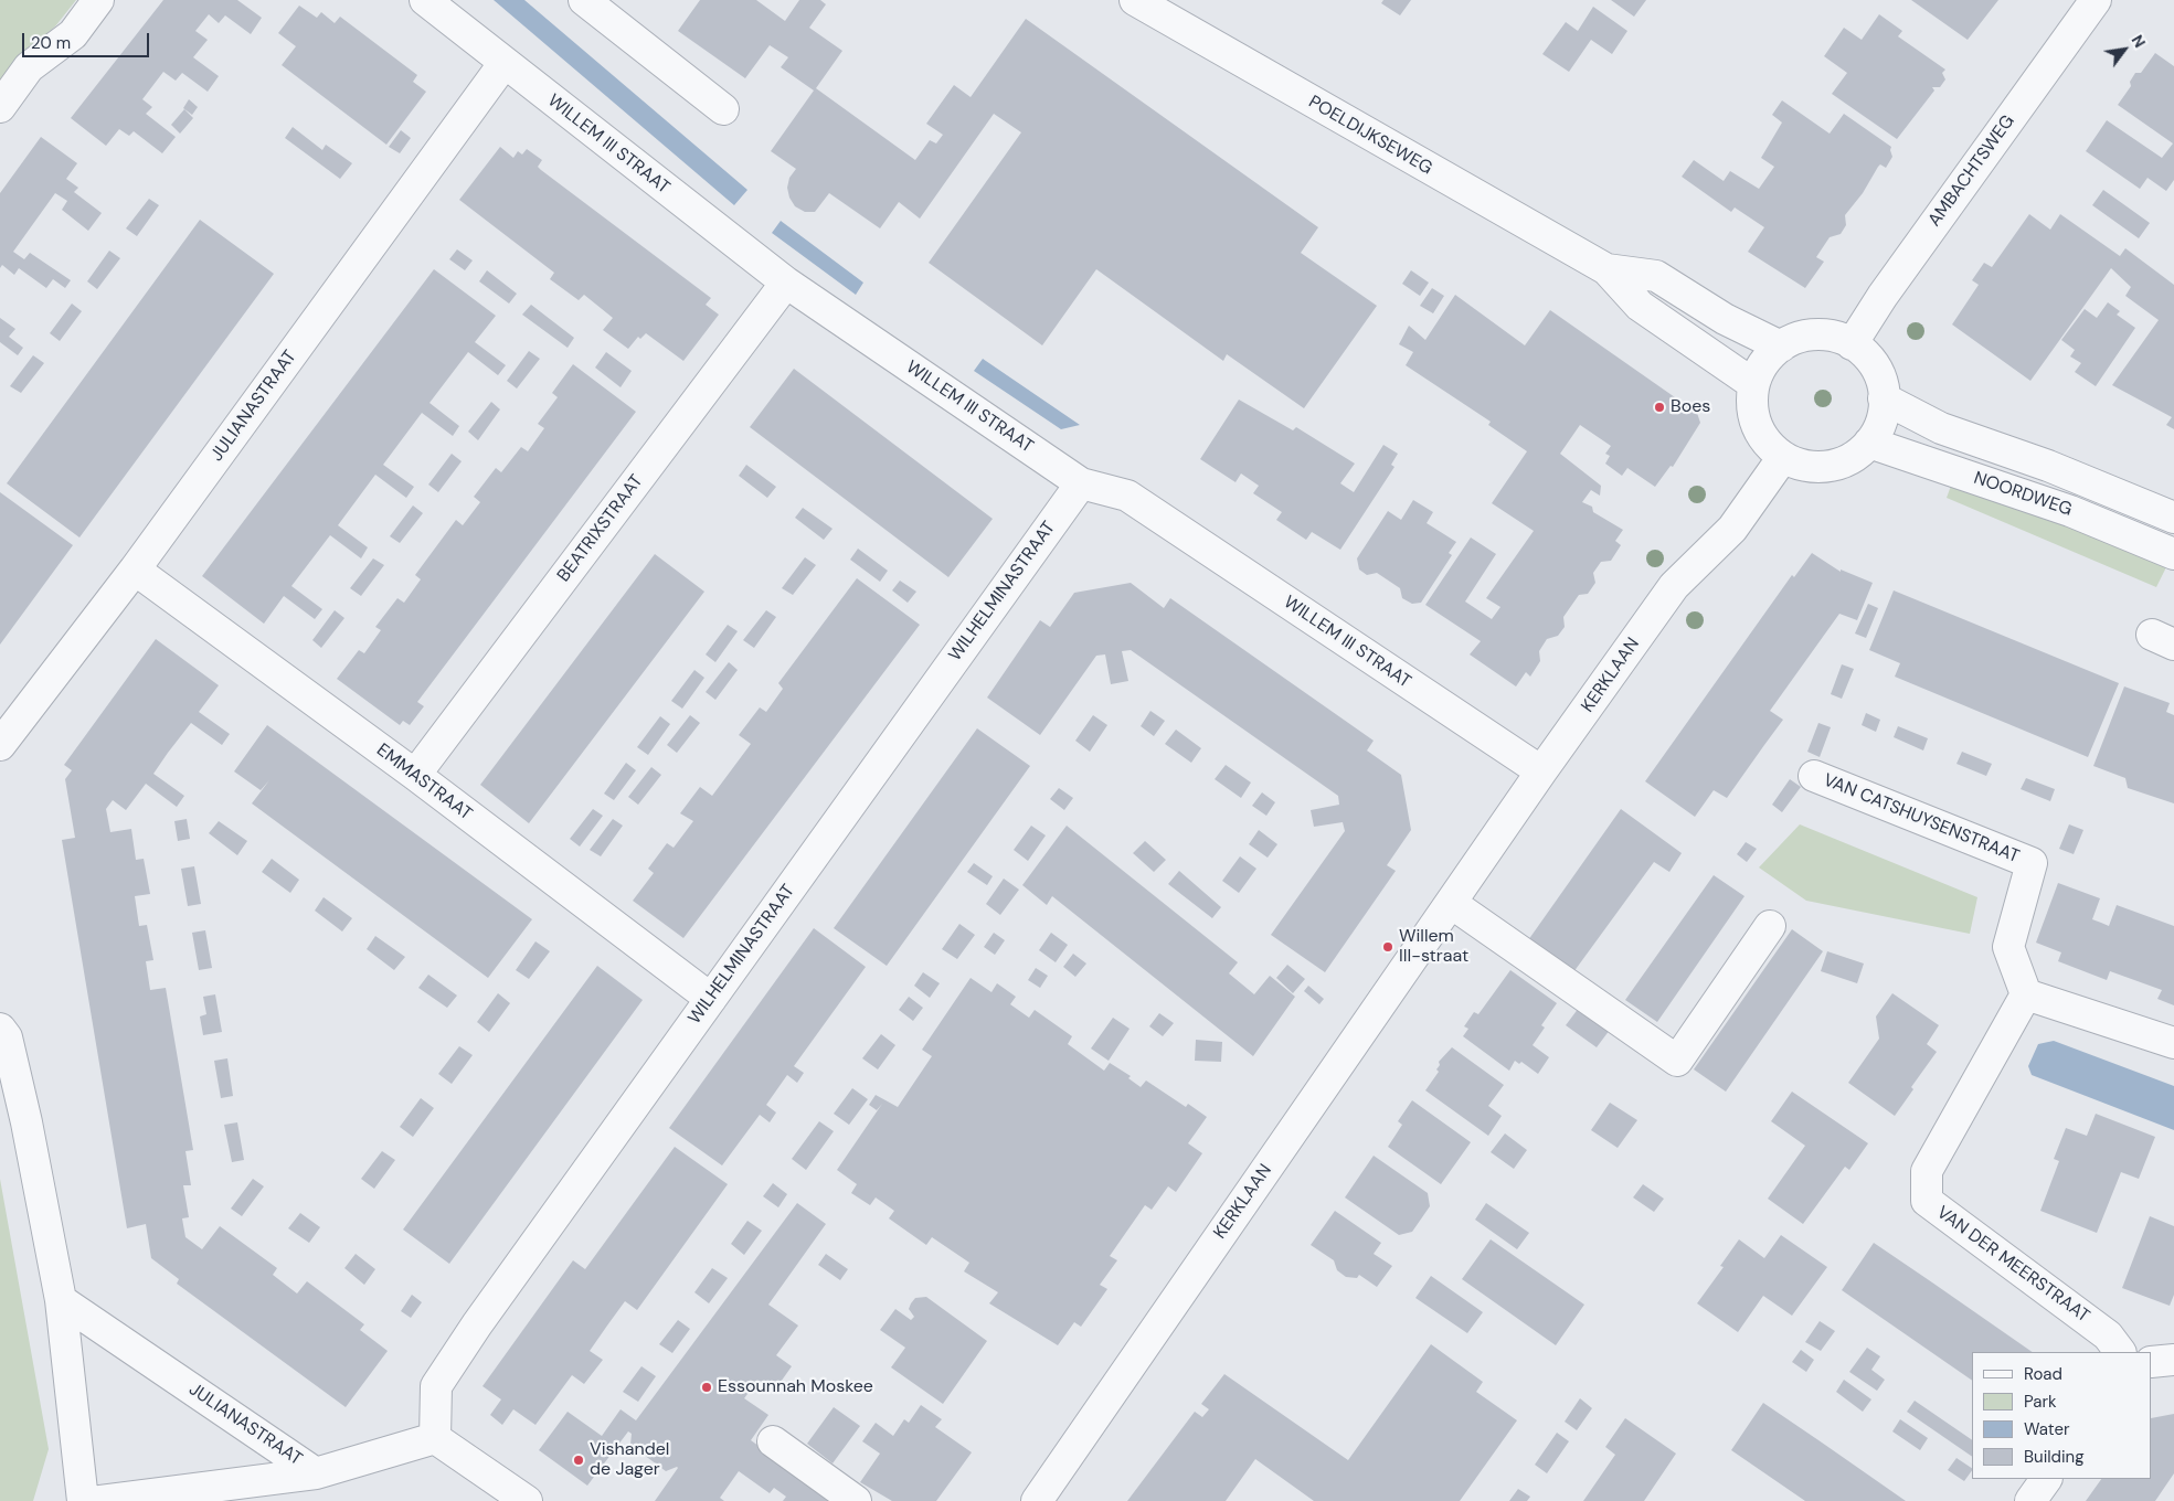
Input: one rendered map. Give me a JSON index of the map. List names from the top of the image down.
{
  "streets": {
    "street": [
      "POELDIJKSEWEG",
      "WILLEM III STRAAT",
      "AMBACHTSWEG",
      "JULIANASTRAAT",
      "NOORDWEG",
      "BEATRIXSTRAAT",
      "WILHELMINASTRAAT",
      "KERKLAAN",
      "EMMASTRAAT",
      "VAN CATSHUYSENSTRAAT",
      "VAN DER MEERSTRAAT"
    ]
  },
  "crossings": [
    ["POELDIJKSEWEG", "AMBACHTSWEG"],
    ["POELDIJKSEWEG", "NOORDWEG"],
    ["POELDIJKSEWEG", "KERKLAAN"],
    ["WILLEM III STRAAT", "JULIANASTRAAT"],
    ["WILLEM III STRAAT", "BEATRIXSTRAAT"],
    ["WILLEM III STRAAT", "WILHELMINASTRAAT"],
    ["WILLEM III STRAAT", "KERKLAAN"],
    ["AMBACHTSWEG", "NOORDWEG"],
    ["AMBACHTSWEG", "KERKLAAN"],
    ["JULIANASTRAAT", "WILHELMINASTRAAT"],
    ["JULIANASTRAAT", "EMMASTRAAT"],
    ["NOORDWEG", "KERKLAAN"],
    ["BEATRIXSTRAAT", "EMMASTRAAT"],
    ["WILHELMINASTRAAT", "EMMASTRAAT"],
    ["VAN CATSHUYSENSTRAAT", "VAN DER MEERSTRAAT"]
  ],
  "places": [
    "Boes",
    "Willem III-straat",
    "Essounnah Moskee",
    "Vishandel de Jager"
  ],
  "legend": [
    "Road",
    "Park",
    "Water",
    "Building"
  ],
  "scale_bar": "20 m",
  "north": "top right"
}
